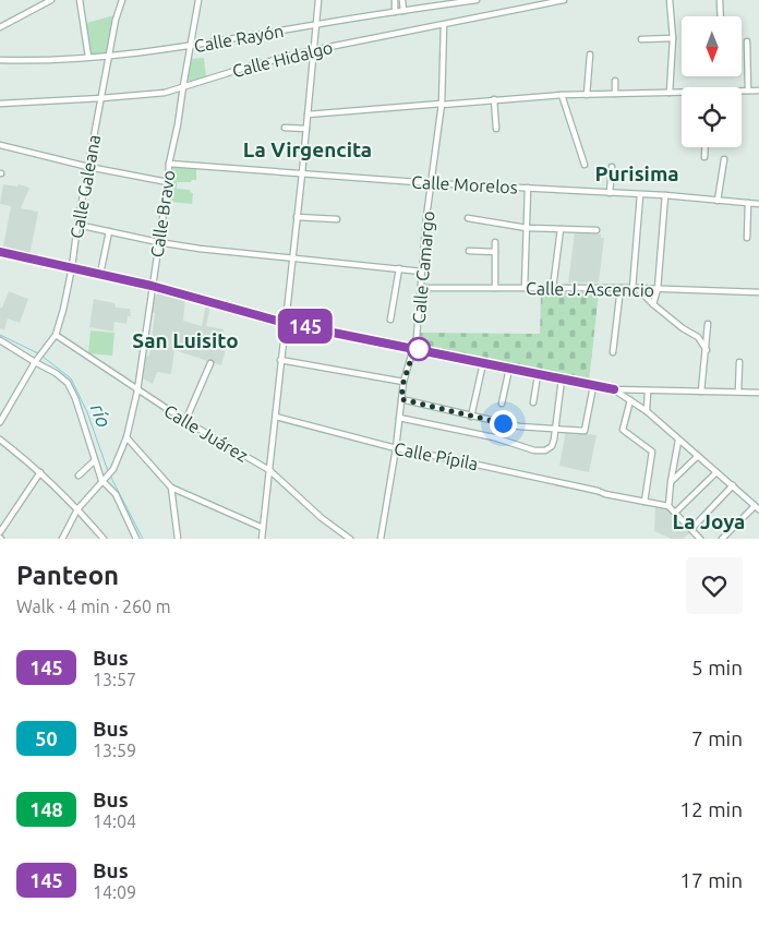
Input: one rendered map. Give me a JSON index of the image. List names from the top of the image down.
{
  "streets": {
    "street": [
      "Calle Rayón",
      "Calle Hidalgo",
      "Calle Morelos",
      "Calle Galeana",
      "Calle Bravo",
      "Calle Camargo",
      "Calle J. Ascencio",
      "Calle Juárez",
      "Calle Pípila"
    ]
  },
  "crossings": [
    ["Calle Rayón", "Calle Galeana"],
    ["Calle Rayón", "Calle Bravo"],
    ["Calle Hidalgo", "Calle Galeana"],
    ["Calle Hidalgo", "Calle Bravo"],
    ["Calle Hidalgo", "Calle Camargo"],
    ["Calle Morelos", "Calle Bravo"],
    ["Calle Morelos", "Calle Camargo"],
    ["Calle Galeana", "Calle Juárez"],
    ["Calle Bravo", "Calle Juárez"],
    ["Calle Camargo", "Calle J. Ascencio"],
    ["Calle Camargo", "Calle Pípila"]
  ],
  "districts": [
    "La Virgencita",
    "Purisima",
    "San Luisito",
    "La Joya"
  ],
  "water": ["río"],
  "lines": ["bus line 145"],
  "north": "bottom",
  "page": {
    "on_map": "145",
    "heading": ["Panteon", "Walk · 4 min · 260 m"],
    "list": [
      {
        "mark": "145",
        "name": "Bus",
        "note": "13:57",
        "value": "5 min"
      },
      {
        "mark": "50",
        "name": "Bus",
        "note": "13:59",
        "value": "7 min"
      },
      {
        "mark": "148",
        "name": "Bus",
        "note": "14:04",
        "value": "12 min"
      },
      {
        "mark": "145",
        "name": "Bus",
        "note": "14:09",
        "value": "17 min"
      }
    ]
  }
}
